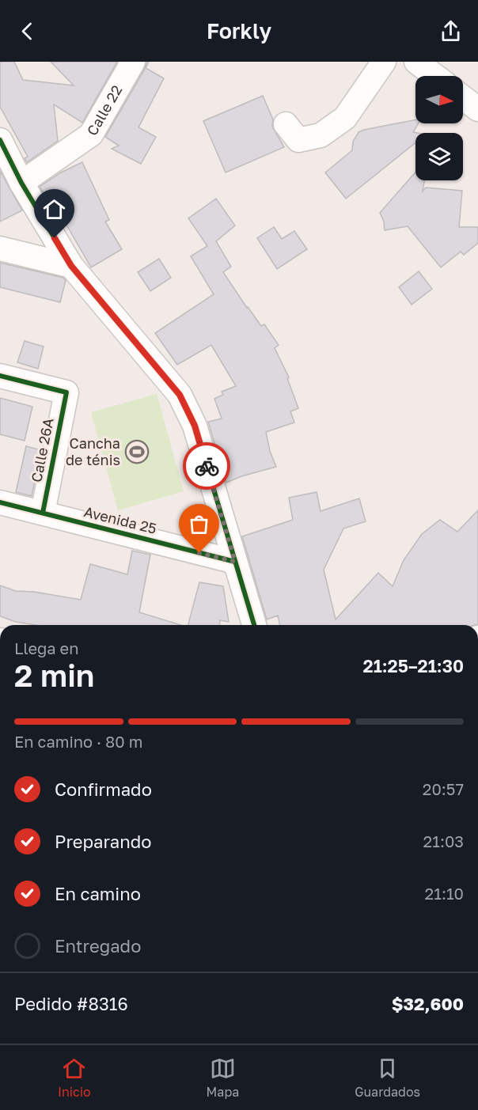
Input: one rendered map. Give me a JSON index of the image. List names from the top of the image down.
{
  "streets": {
    "street": ["Calle 22", "Calle 26A", "Avenida 25"]
  },
  "crossings": [
    ["Calle 26A", "Avenida 25"]
  ],
  "places": {
    "sports": ["Cancha de ténis"]
  },
  "north": "right",
  "page": {
    "header": "Forkly",
    "heading": ["2 min", "Llega en", "21:25–21:30"],
    "panel": ["Pedido #8316", "$32,600"],
    "bar": "En camino · 80 m",
    "list": [
      ["Confirmado", "20:57"],
      ["Preparando", "21:03"],
      ["En camino", "21:10"],
      "Entregado"
    ],
    "tabs": ["Inicio", "Mapa", "Guardados"]
  }
}
